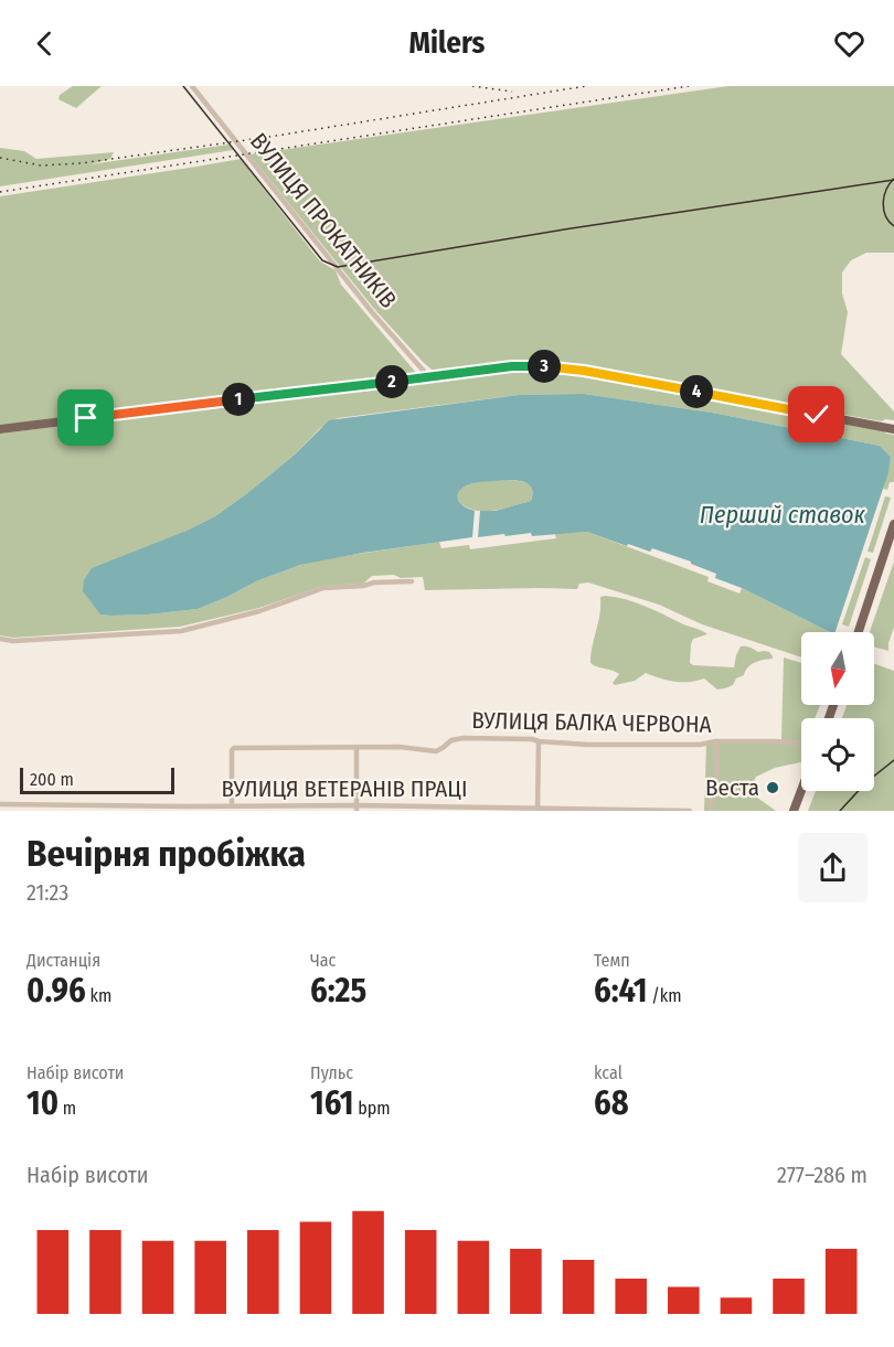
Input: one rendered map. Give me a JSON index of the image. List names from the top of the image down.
{
  "streets": {
    "street": ["ВУЛИЦЯ ПРОКАТНИКІВ", "ВУЛИЦЯ БАЛКА ЧЕРВОНА", "ВУЛИЦЯ ВЕТЕРАНІВ ПРАЦІ"]
  },
  "crossings": [
    ["ВУЛИЦЯ БАЛКА ЧЕРВОНА", "ВУЛИЦЯ ВЕТЕРАНІВ ПРАЦІ"]
  ],
  "water": ["Перший ставок"],
  "places": ["Веста"],
  "scale_bar": "200 m",
  "north": "bottom",
  "page": {
    "header": "Milers",
    "pins": [
      "3",
      "2",
      "4",
      "1"
    ],
    "scale": "200 m",
    "heading": ["Вечірня пробіжка", "21:23"],
    "stats": [
      ["Дистанція", "0.96 km"],
      ["Час", "6:25"],
      ["Темп", "6:41 /km"],
      ["Набір висоти", "10 m"],
      ["Пульс", "161 bpm"],
      ["kcal", "68"]
    ],
    "chart": ["Набір висоти", "277–286 m"]
  }
}
